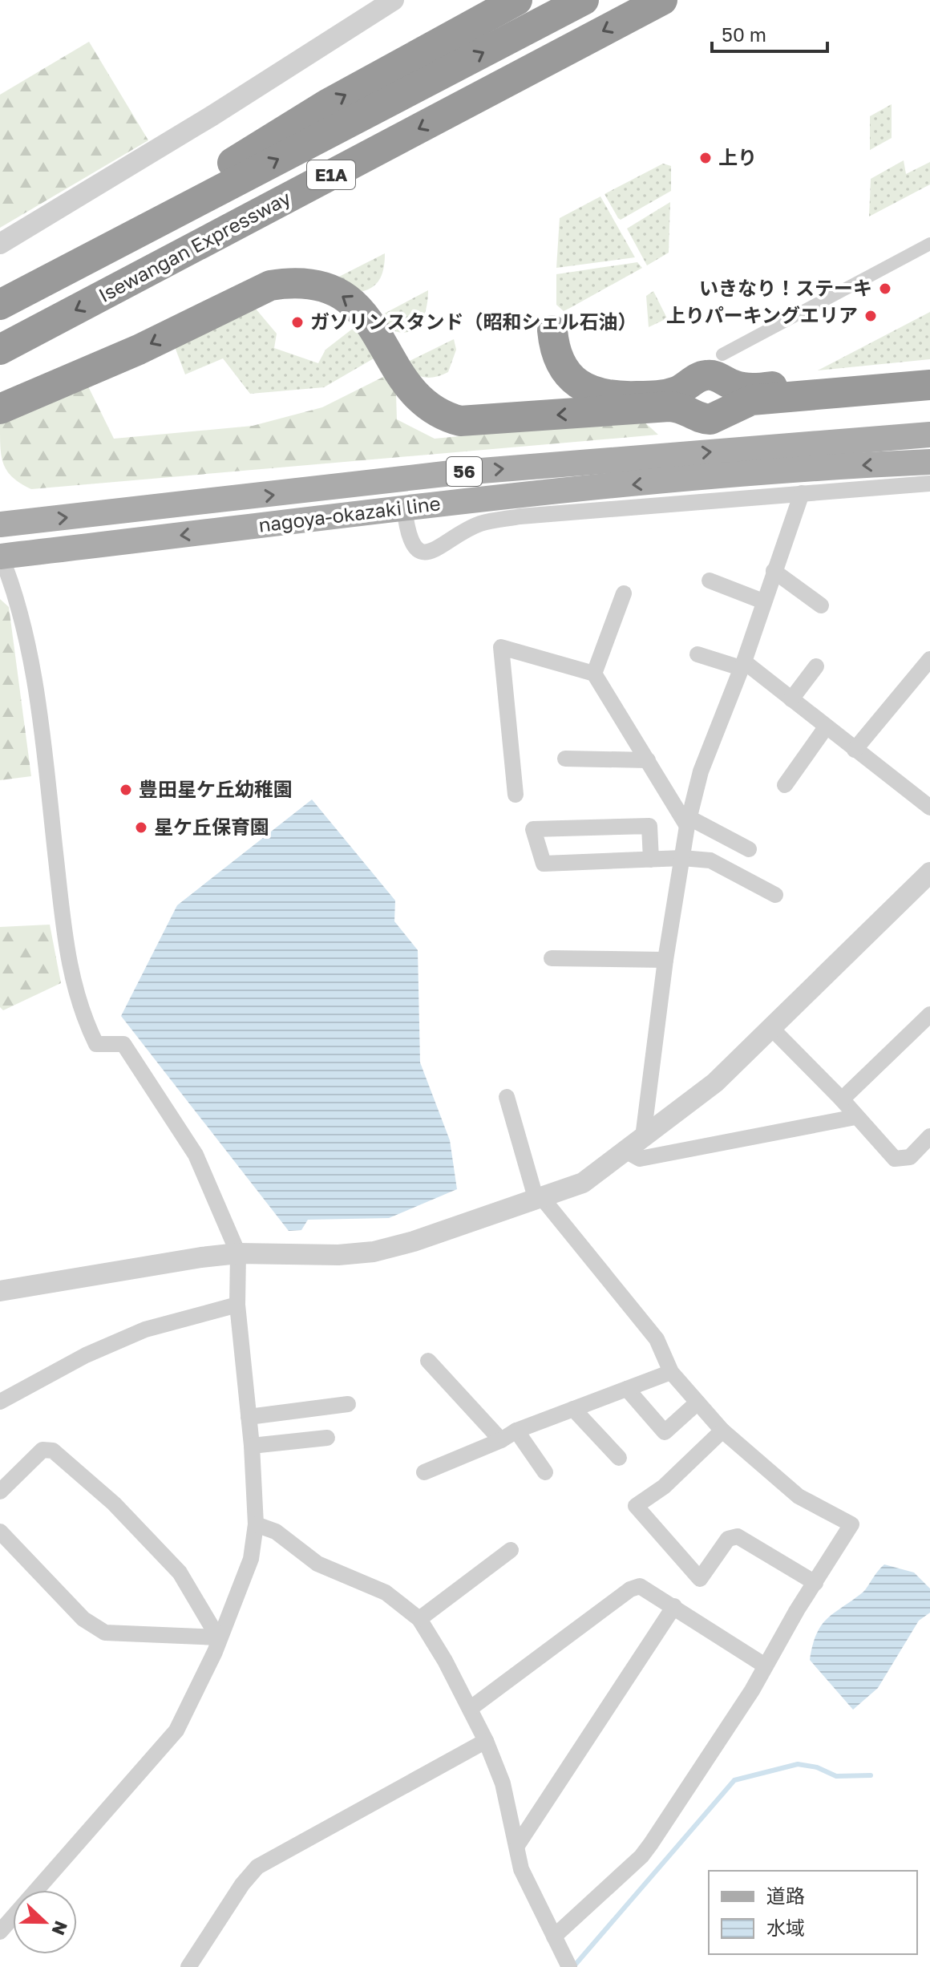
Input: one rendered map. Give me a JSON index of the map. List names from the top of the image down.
{
  "streets": {
    "highway": ["E1A", "Isewangan Expressway"],
    "main road": ["56", "nagoya-okazaki line"]
  },
  "places": [
    "上り",
    "いきなり！ステーキ",
    "上りパーキングエリア",
    "ガソリンスタンド（昭和シェル石油）",
    "豊田星ケ丘幼稚園",
    "星ケ丘保育園"
  ],
  "legend": ["道路", "水域"],
  "scale_bar": "50 m",
  "north": "right"
}
